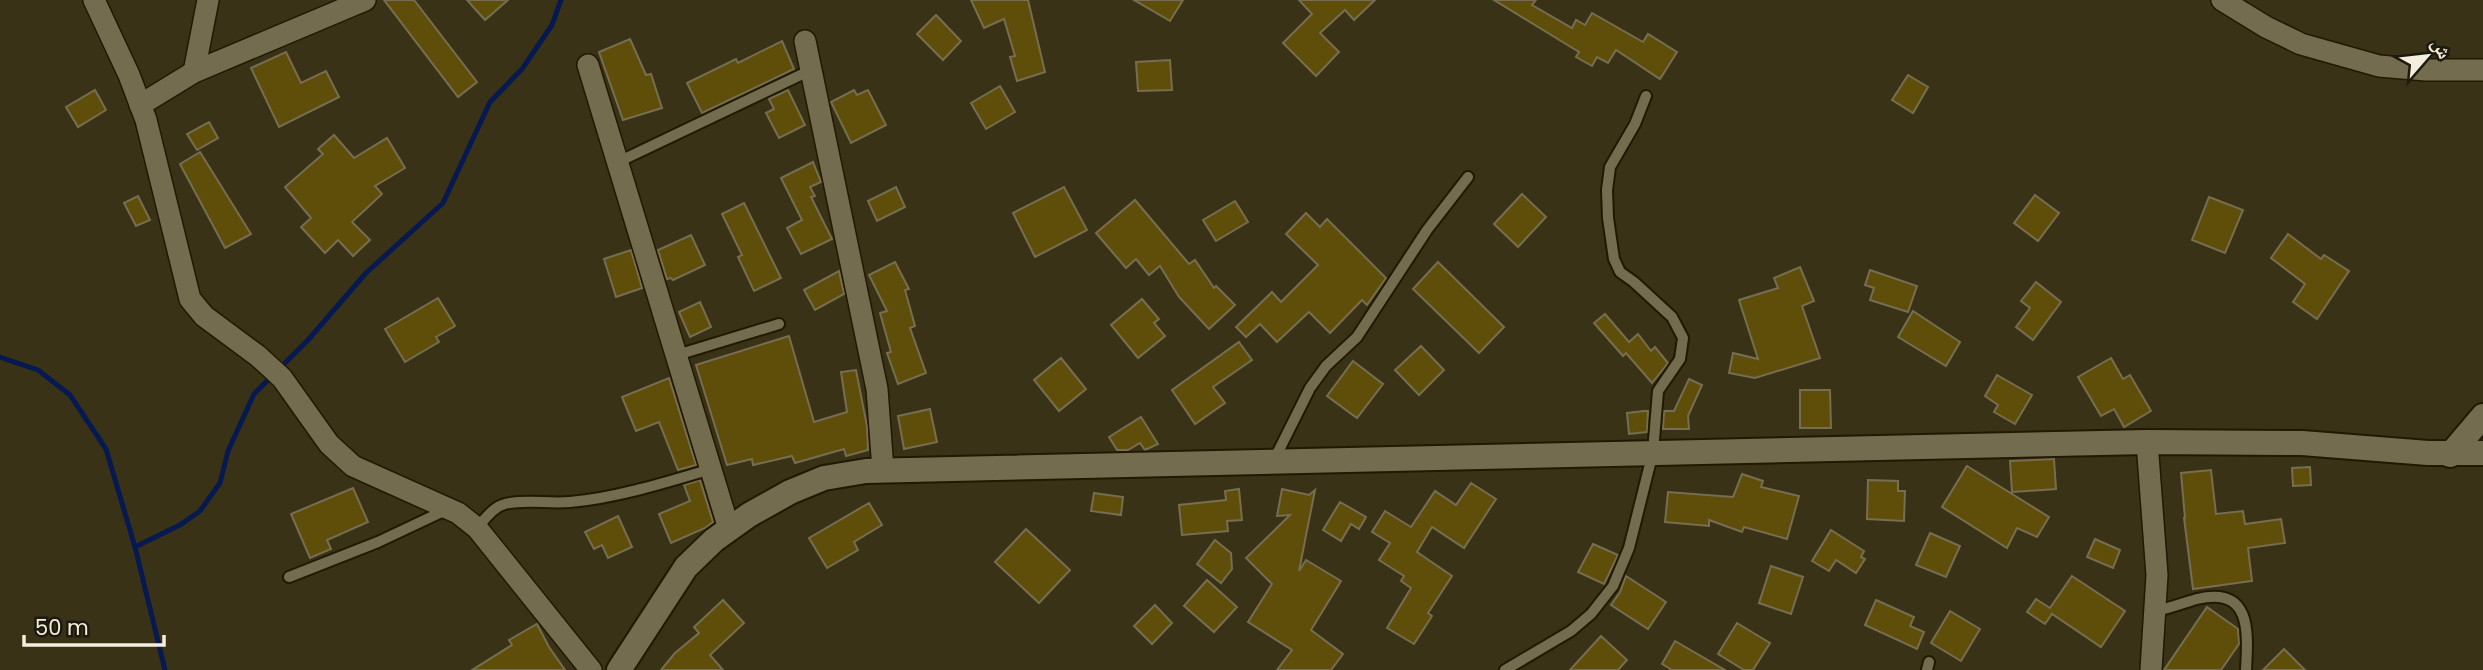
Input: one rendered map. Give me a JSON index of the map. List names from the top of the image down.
{
  "scale_bar": "50 m",
  "north": "top right"
}
